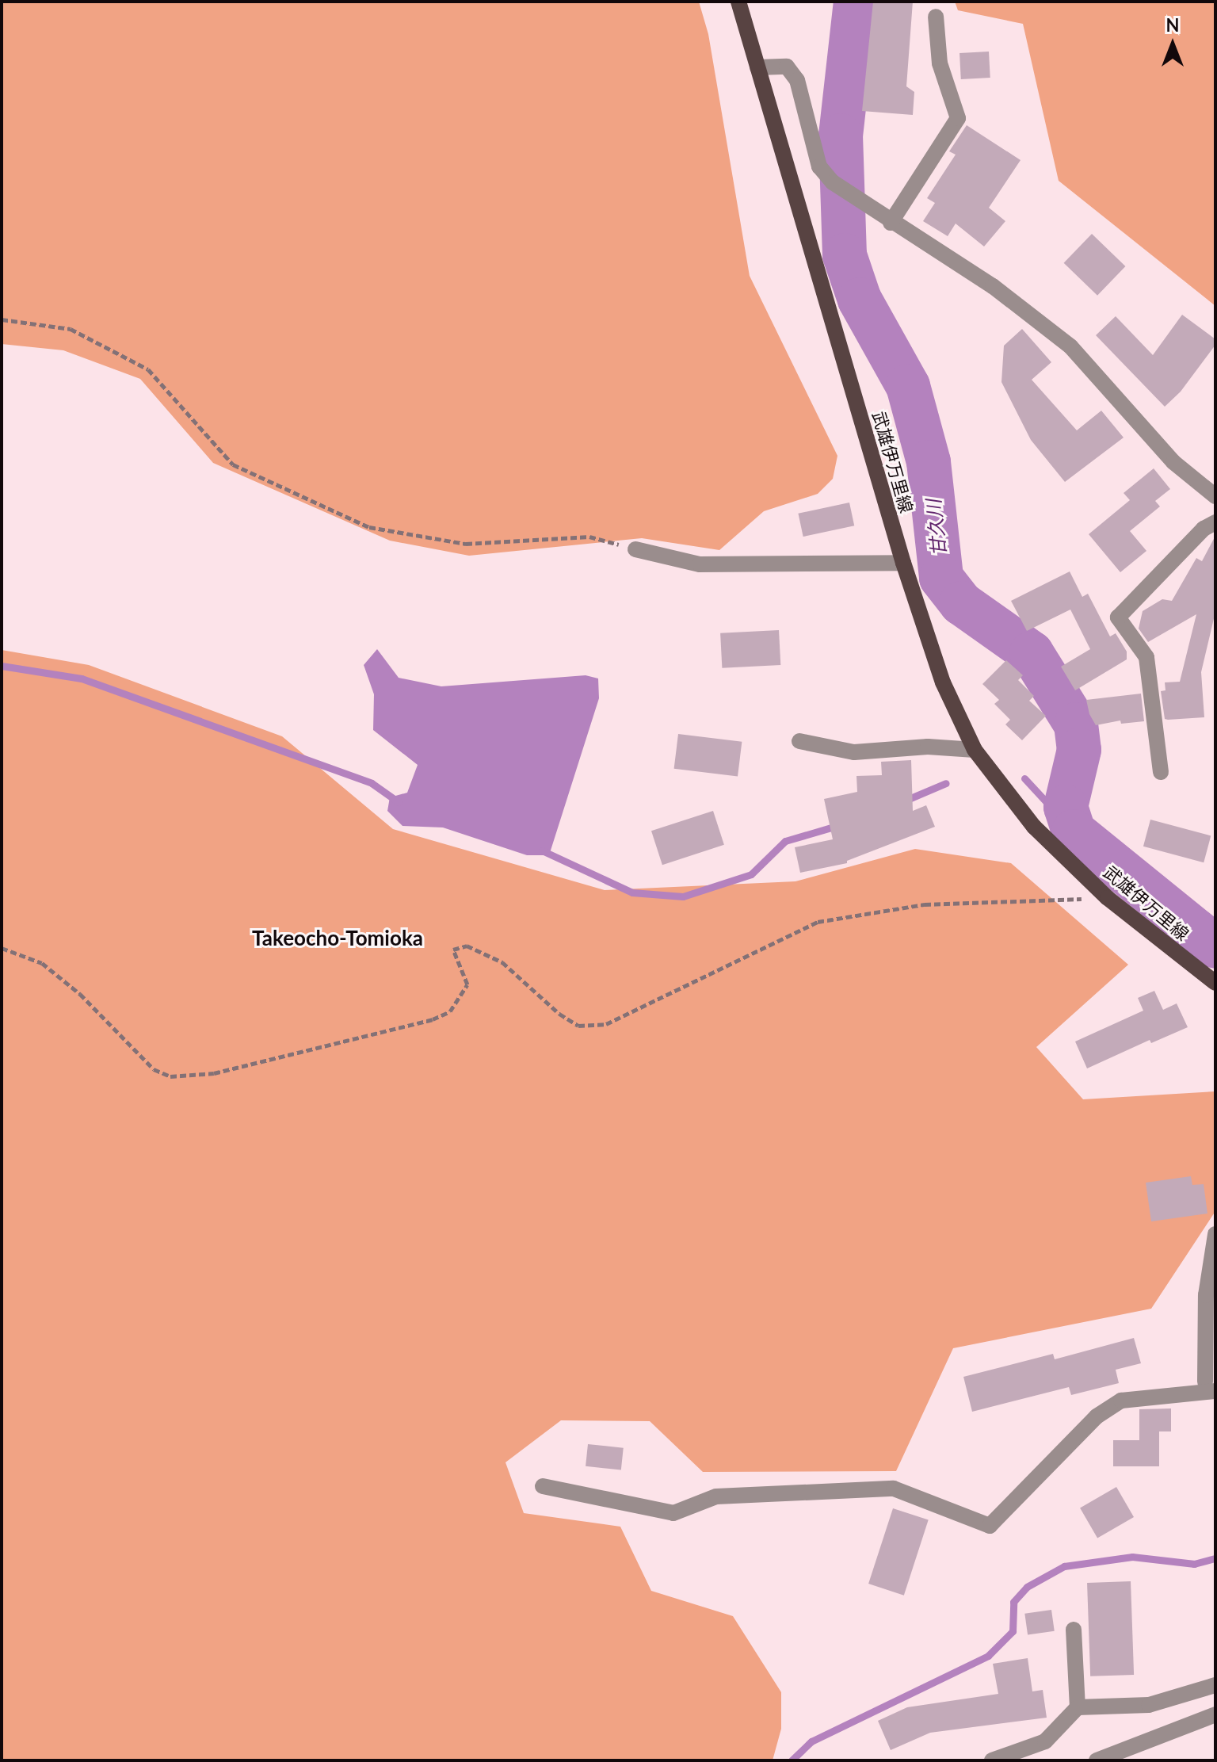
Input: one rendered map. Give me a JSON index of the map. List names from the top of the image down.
{
  "streets": {
    "main road": ["武雄伊万里線"]
  },
  "districts": ["Takeocho-Tomioka"],
  "water": ["甘久川"],
  "north": "top"
}
